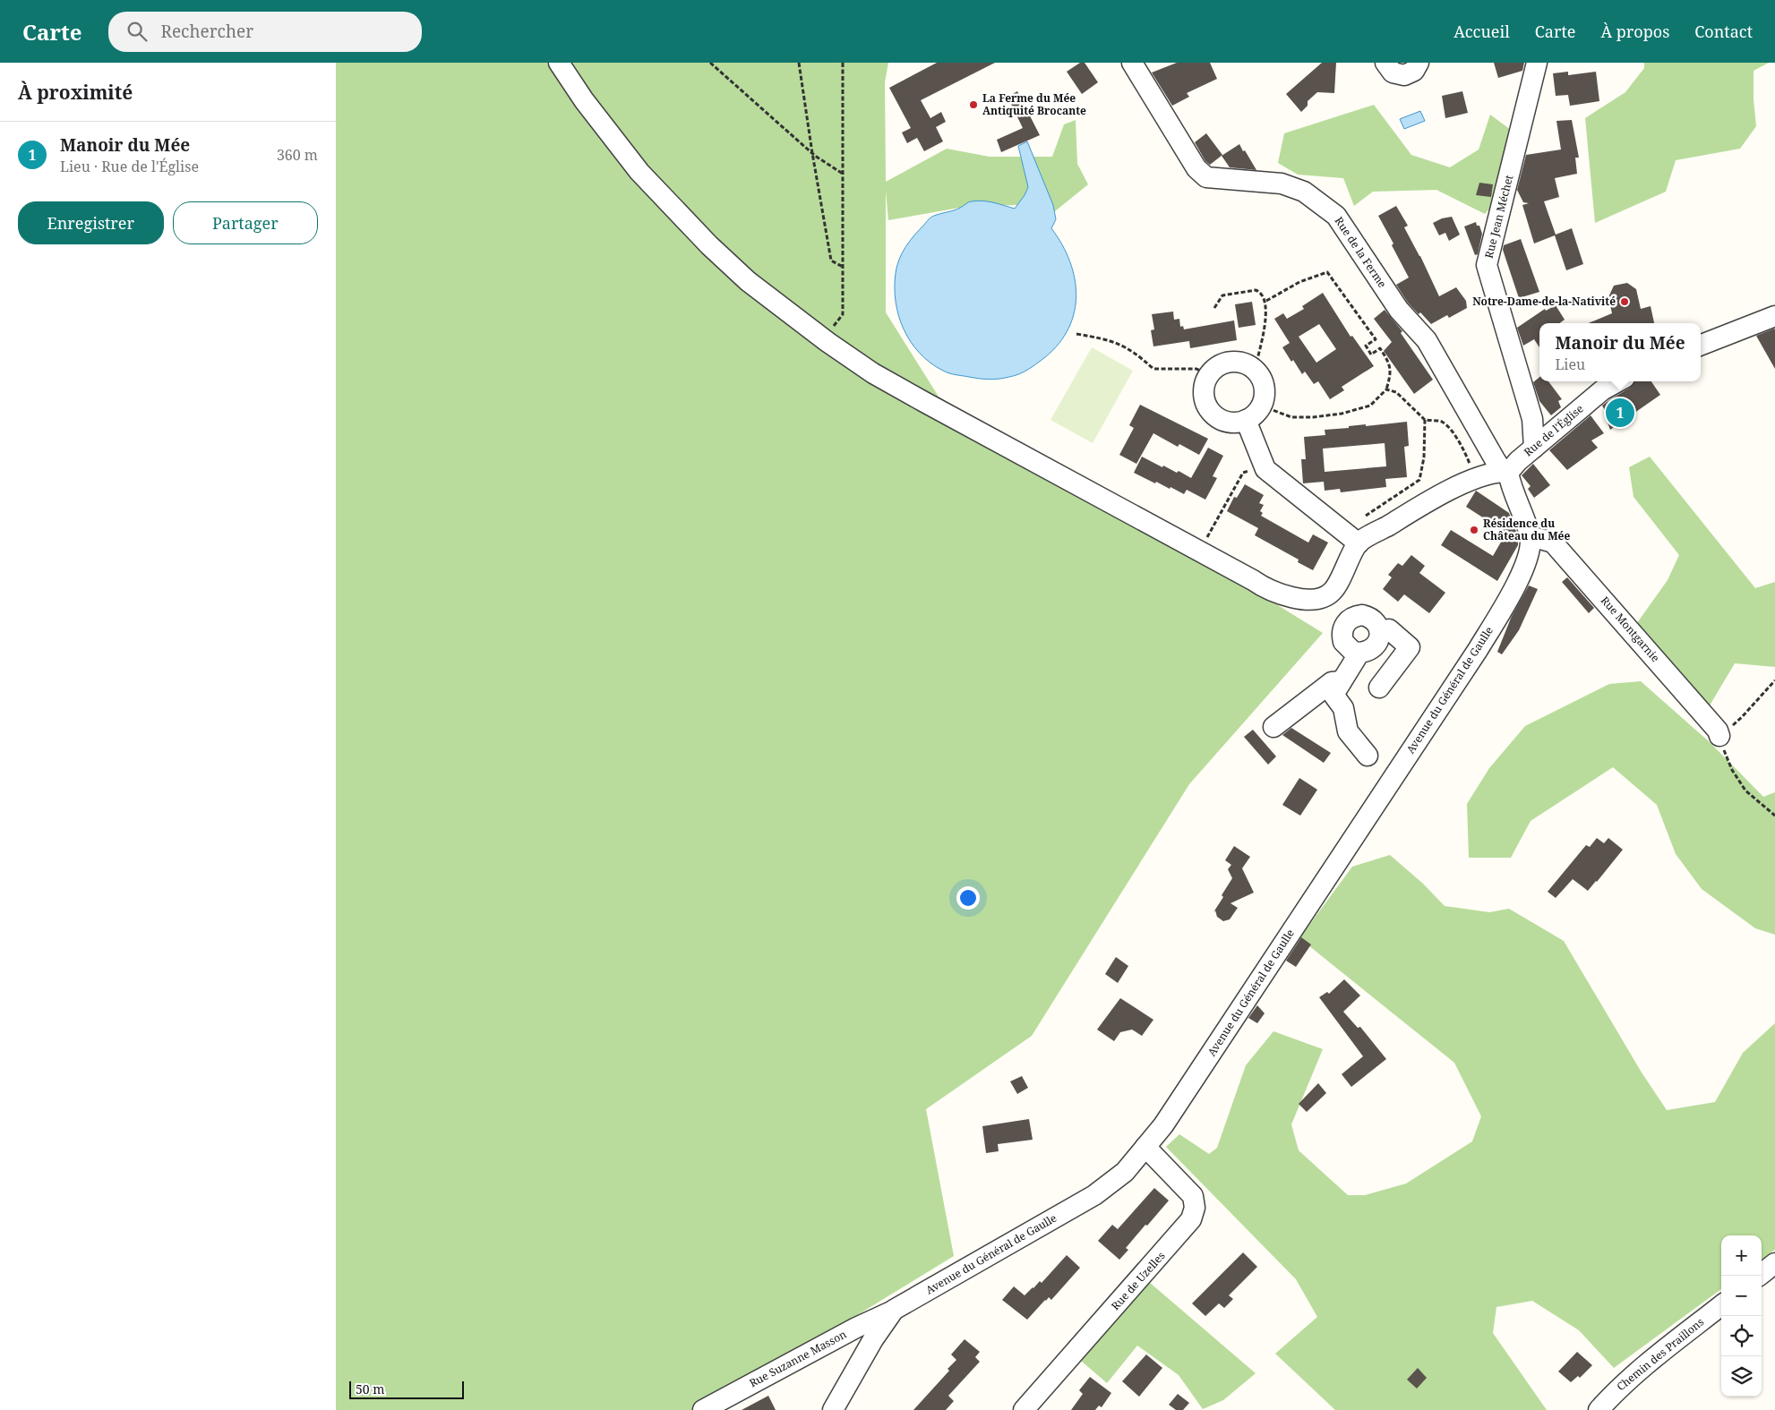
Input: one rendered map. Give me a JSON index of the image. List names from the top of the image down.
{
  "streets": {
    "street": [
      "Rue Jean Méchet",
      "Rue de la Ferme",
      "Rue de l'Église",
      "Rue Montgarnie",
      "Avenue du Général de Gaulle",
      "Rue de Uzelles",
      "Chemin des Praillons",
      "Rue Suzanne Masson"
    ]
  },
  "crossings": [
    ["Rue Jean Méchet", "Rue de l'Église"],
    ["Rue de la Ferme", "Rue de l'Église"],
    ["Rue Montgarnie", "Avenue du Général de Gaulle"],
    ["Avenue du Général de Gaulle", "Rue de Uzelles"],
    ["Avenue du Général de Gaulle", "Rue Suzanne Masson"]
  ],
  "places": ["La Ferme du Mée Antiquité Brocante", "Notre-Dame-de-la-Nativité", "Résidence du Château du Mée"],
  "scale_bar": "50 m",
  "page": {
    "header": "Carte",
    "search": "Rechercher",
    "nav": [
      "Accueil",
      "Carte",
      "À propos",
      "Contact"
    ],
    "heading": "À proximité",
    "list": [
      {
        "mark": "1",
        "name": "Manoir du Mée",
        "note": "Lieu · Rue de l'Église",
        "value": "360 m"
      }
    ],
    "buttons": ["Enregistrer", "Partager"],
    "popup": ["Manoir du Mée", "Lieu"],
    "pins": "1",
    "map_buttons": ["+", "−"],
    "scale": "50 m"
  }
}
